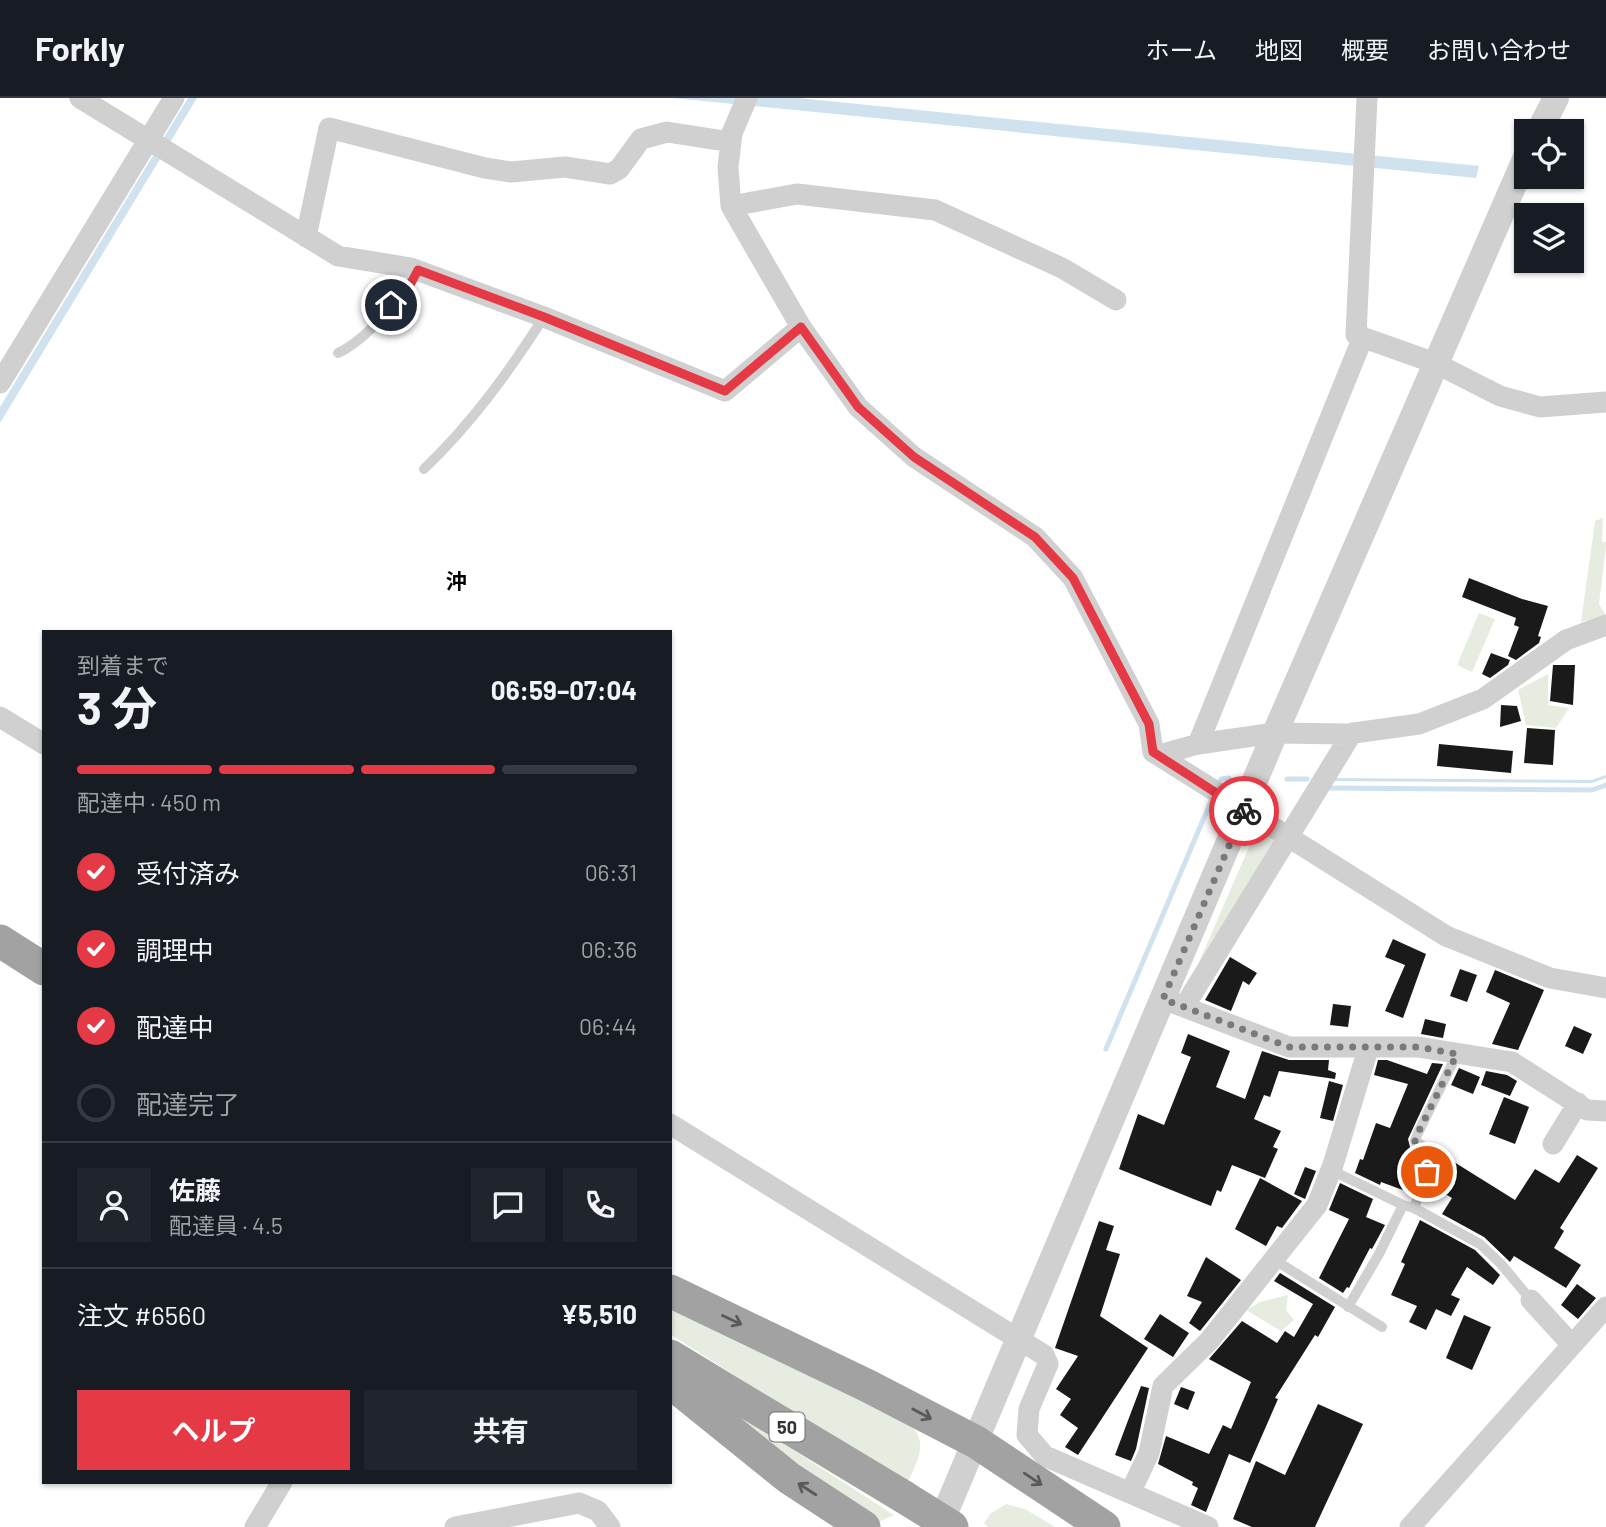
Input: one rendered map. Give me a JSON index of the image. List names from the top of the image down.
{
  "streets": {
    "highway": ["50"]
  },
  "districts": ["沖"],
  "page": {
    "header": "Forkly",
    "nav": [
      "ホーム",
      "地図",
      "概要",
      "お問い合わせ"
    ],
    "heading": ["3 分", "到着まで", "06:59–07:04"],
    "panel": [
      "佐藤",
      "配達員 · 4.5",
      "注文 #6560",
      "¥5,510"
    ],
    "bar": "配達中 · 450 m",
    "list": [
      ["受付済み", "06:31"],
      ["調理中", "06:36"],
      ["配達中", "06:44"],
      "配達完了"
    ],
    "buttons": ["ヘルプ", "共有"]
  }
}
